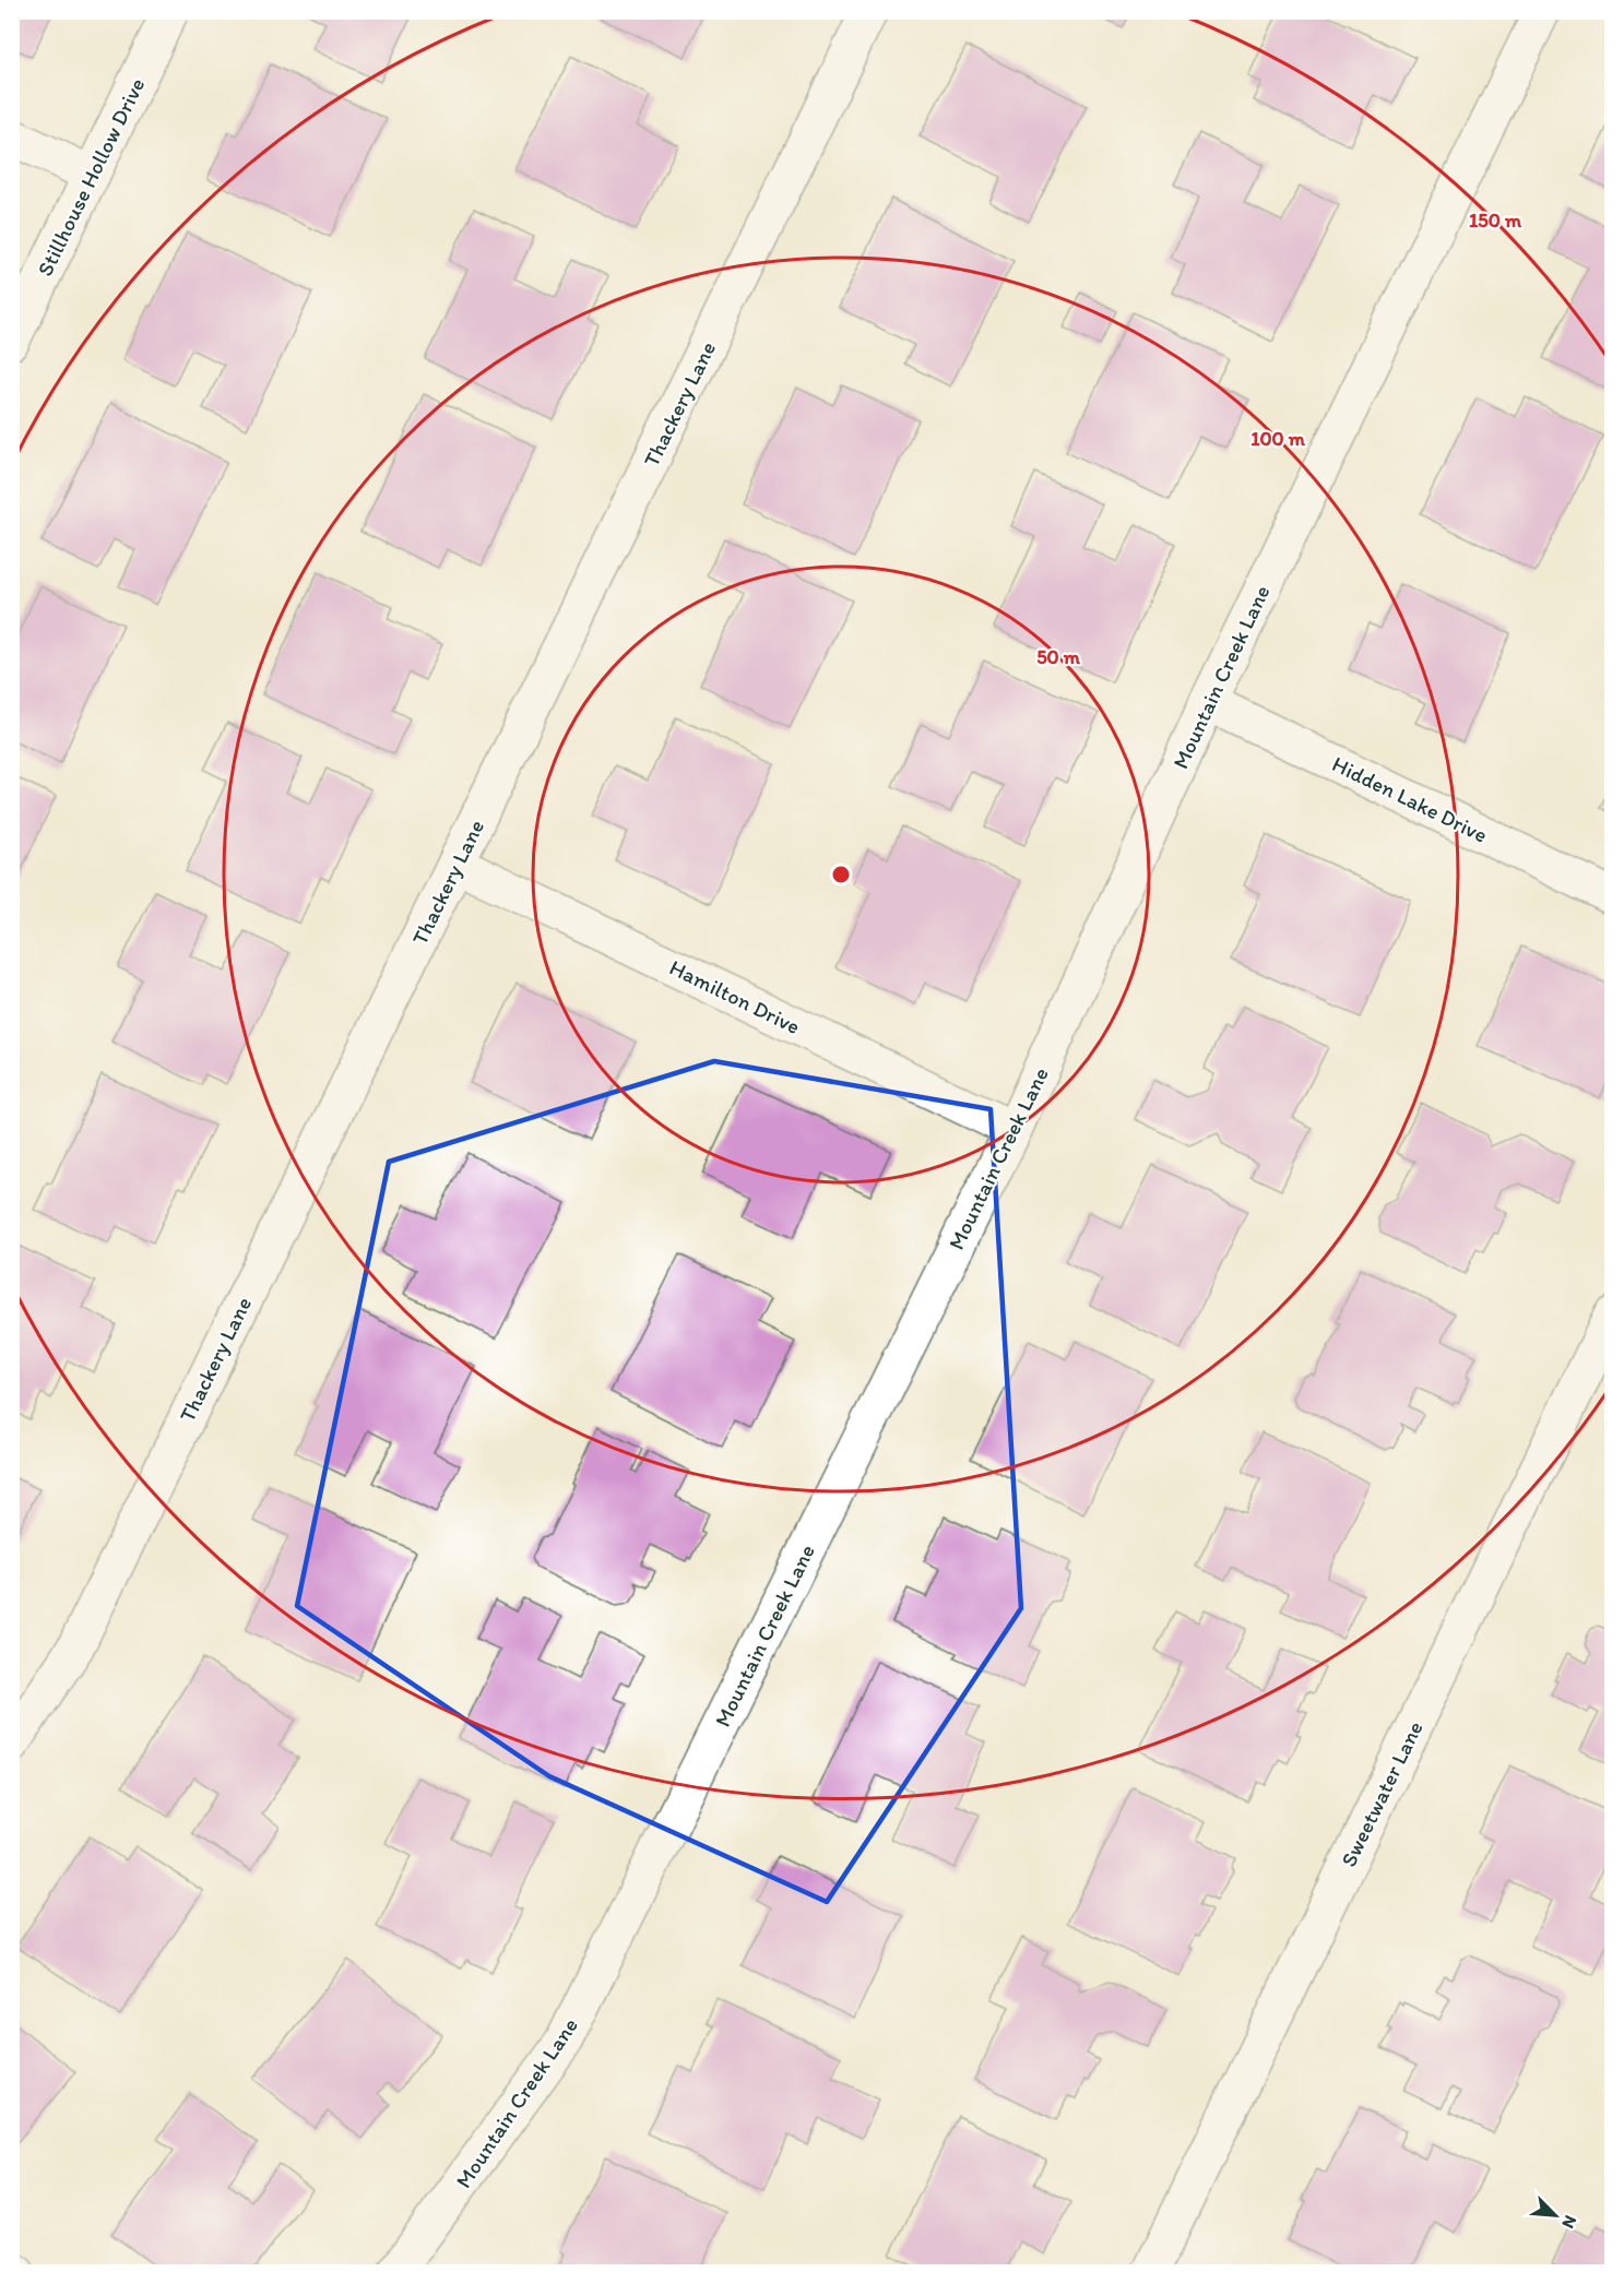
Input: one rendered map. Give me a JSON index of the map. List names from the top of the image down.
{
  "streets": {
    "street": [
      "Stillhouse Hollow Drive",
      "Thackery Lane",
      "Mountain Creek Lane",
      "Hidden Lake Drive",
      "Hamilton Drive",
      "Sweetwater Lane"
    ]
  },
  "crossings": [
    ["Thackery Lane", "Hamilton Drive"],
    ["Mountain Creek Lane", "Hidden Lake Drive"],
    ["Mountain Creek Lane", "Hamilton Drive"]
  ],
  "north": "bottom right",
  "rings": ["150 m", "100 m", "50 m"]
}
